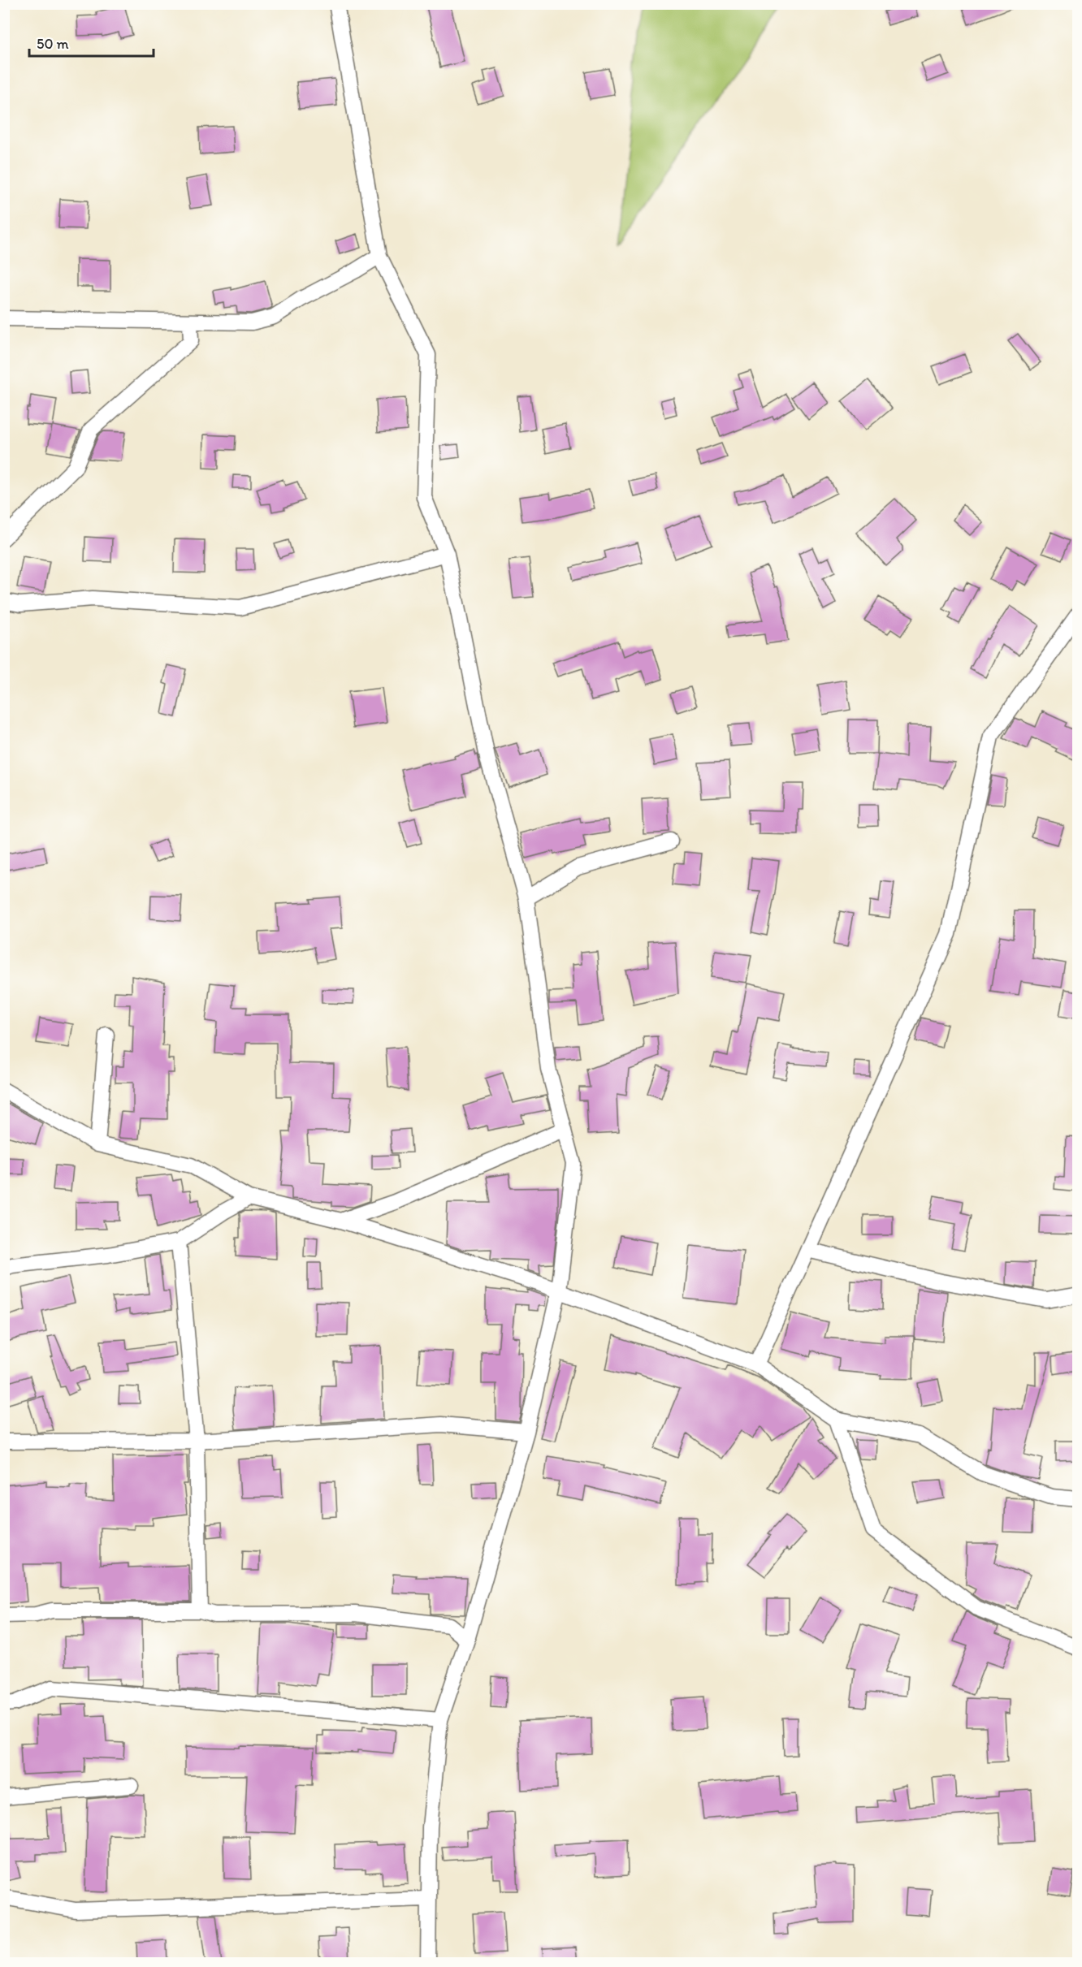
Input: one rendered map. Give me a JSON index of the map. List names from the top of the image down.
{
  "scale_bar": "50 m"
}
